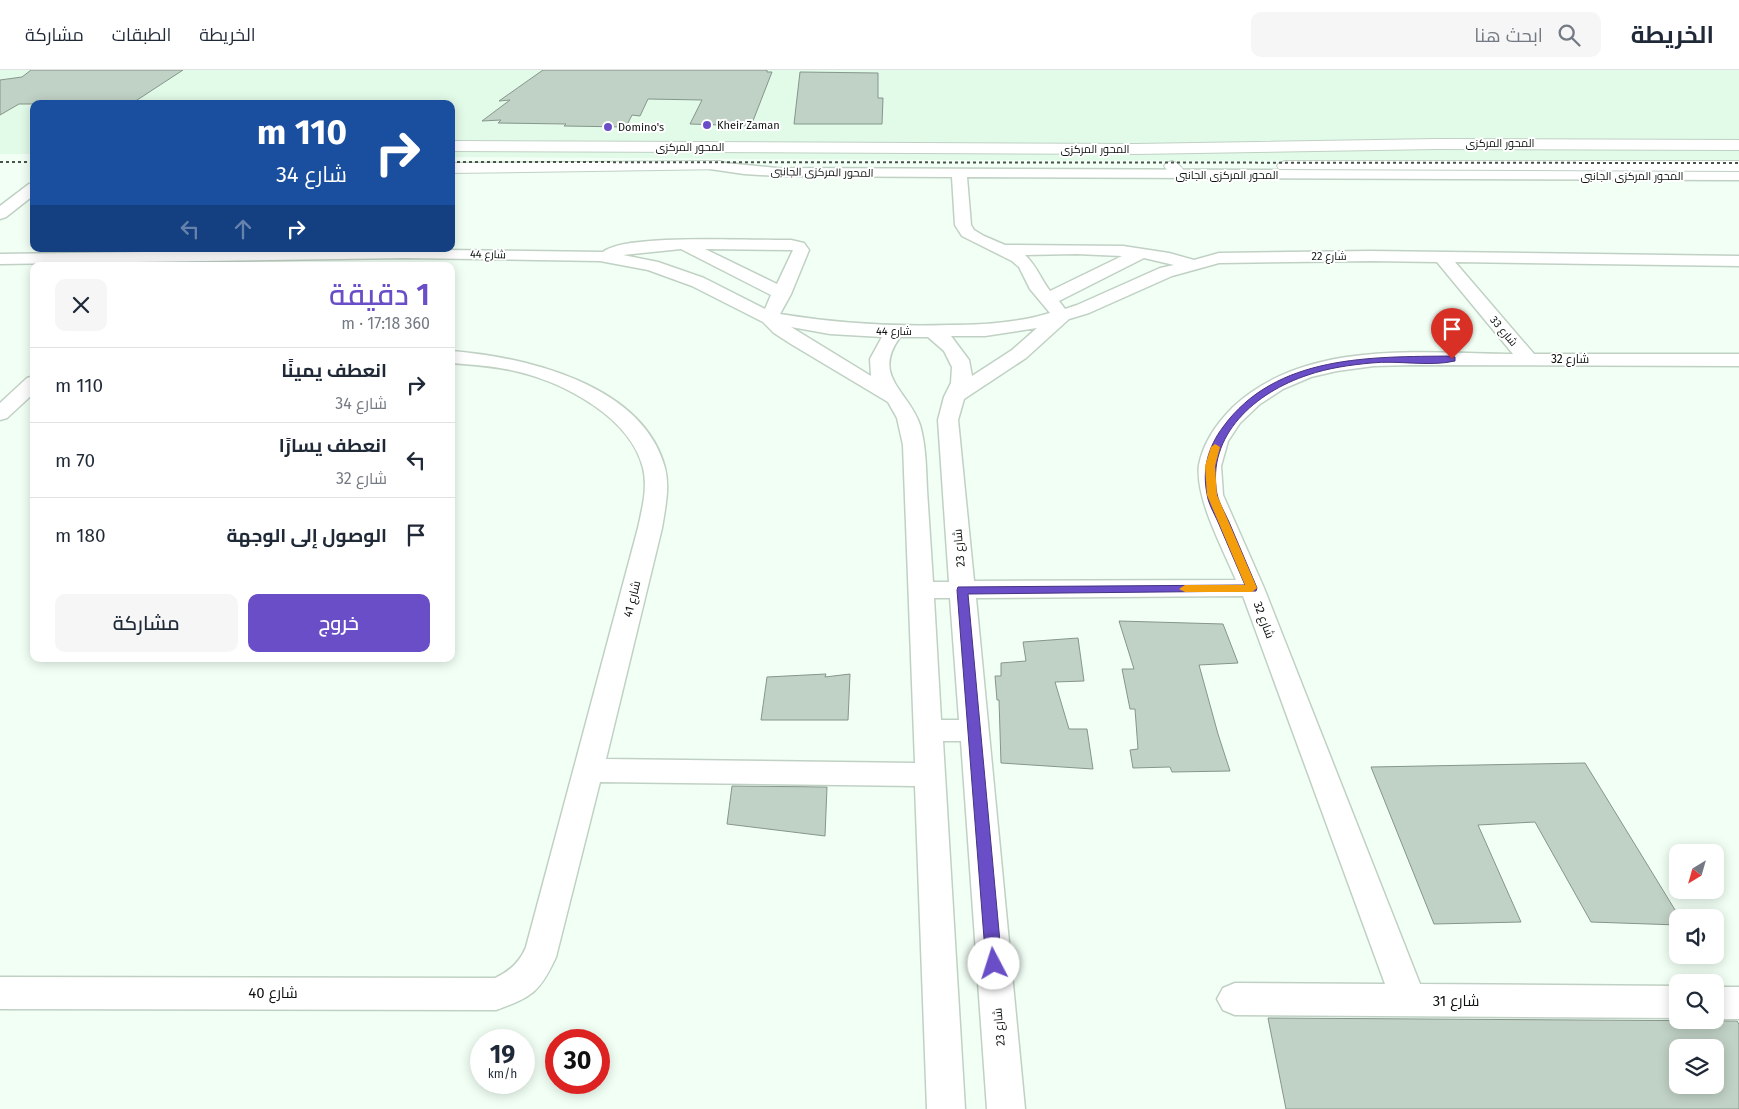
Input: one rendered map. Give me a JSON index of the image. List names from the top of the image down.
{
  "streets": {
    "main road": ["المحور المركزى"],
    "street": [
      "المحور المركزى الجانبى",
      "شارع 44",
      "شارع 22",
      "شارع 33",
      "شارع 32",
      "شارع 23",
      "شارع 41",
      "شارع 40",
      "شارع 31"
    ]
  },
  "crossings": [
    ["المحور المركزى", "المحور المركزى الجانبى"],
    ["شارع 44", "شارع 22"],
    ["شارع 44", "شارع 23"],
    ["شارع 22", "شارع 33"],
    ["شارع 22", "شارع 23"],
    ["شارع 33", "شارع 32"],
    ["شارع 32", "شارع 31"],
    ["شارع 41", "شارع 40"]
  ],
  "places": ["Kheir Zaman", "Domino's"],
  "north": "bottom left",
  "page": {
    "header": "الخريطة",
    "search": "ابحث هنا",
    "nav": ["الخريطة", "الطبقات", "مشاركة"],
    "turn": ["110 m", "شارع 34"],
    "heading": ["1 دقيقة", "360 m · 17:18"],
    "list": [
      {
        "name": "انعطف يمينًا",
        "note": "شارع 34",
        "value": "110 m"
      },
      {
        "name": "انعطف يسارًا",
        "note": "شارع 32",
        "value": "70 m"
      },
      {
        "name": "الوصول إلى الوجهة",
        "value": "180 m"
      }
    ],
    "buttons": ["خروج", "مشاركة"],
    "speed": "19 km/h",
    "limit": "30"
  }
}
